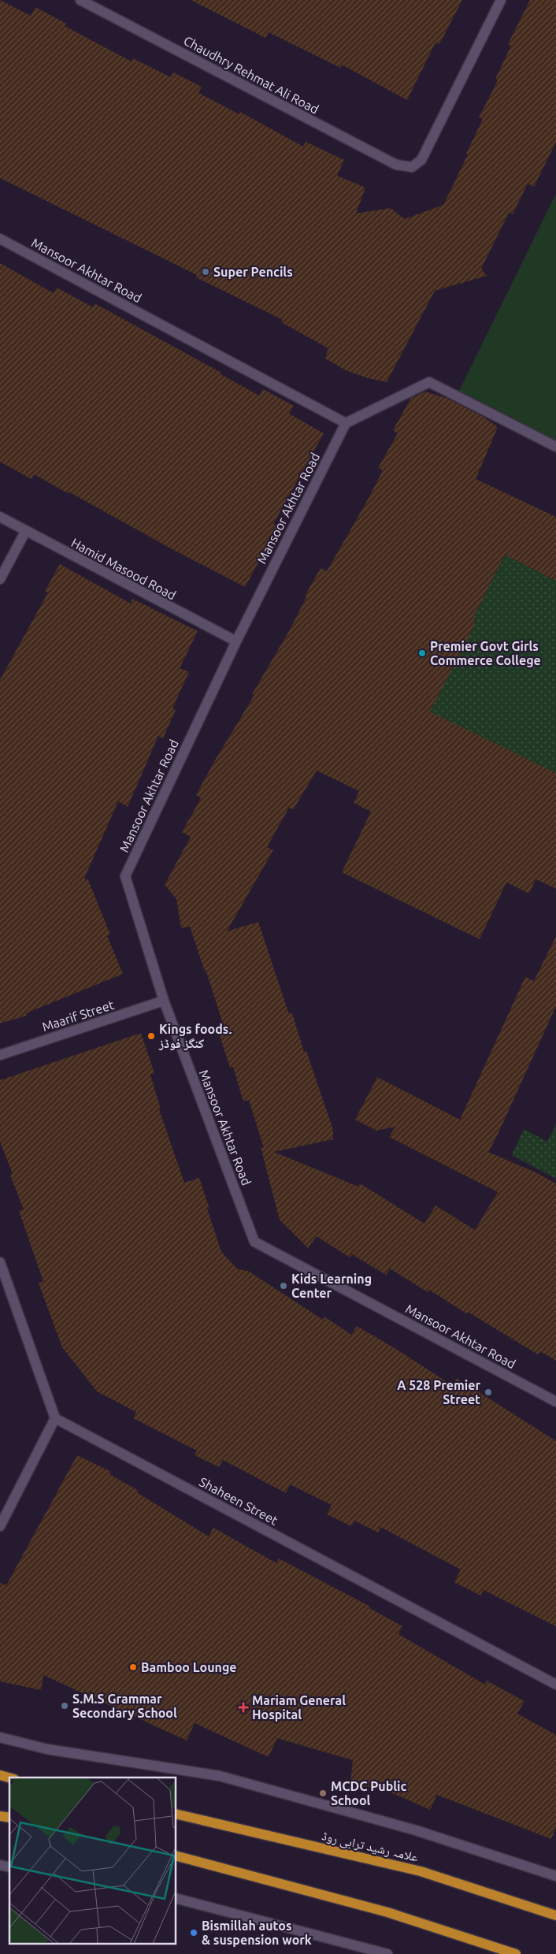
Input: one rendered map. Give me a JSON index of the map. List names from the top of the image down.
{
  "streets": {
    "main road": ["علامہ رشید ترابی روڈ"],
    "street": [
      "Chaudhry Rehmat Ali Road",
      "Mansoor Akhtar Road",
      "Hamid Masood Road",
      "Maarif Street",
      "Shaheen Street"
    ]
  },
  "crossings": [
    ["Mansoor Akhtar Road", "Hamid Masood Road"],
    ["Mansoor Akhtar Road", "Maarif Street"]
  ],
  "places": {
    "other": [
      "Super Pencils",
      "Premier Govt Girls Commerce College",
      "Kings foods۔ کنگز فوڈز",
      "Kids Learning Center",
      "A 528 Premier Street",
      "Bamboo Lounge",
      "S.M.S Grammar Secondary School",
      "MCDC Public School",
      "Bismillah autos & suspension work"
    ],
    "health": ["Mariam General Hospital"]
  }
}
